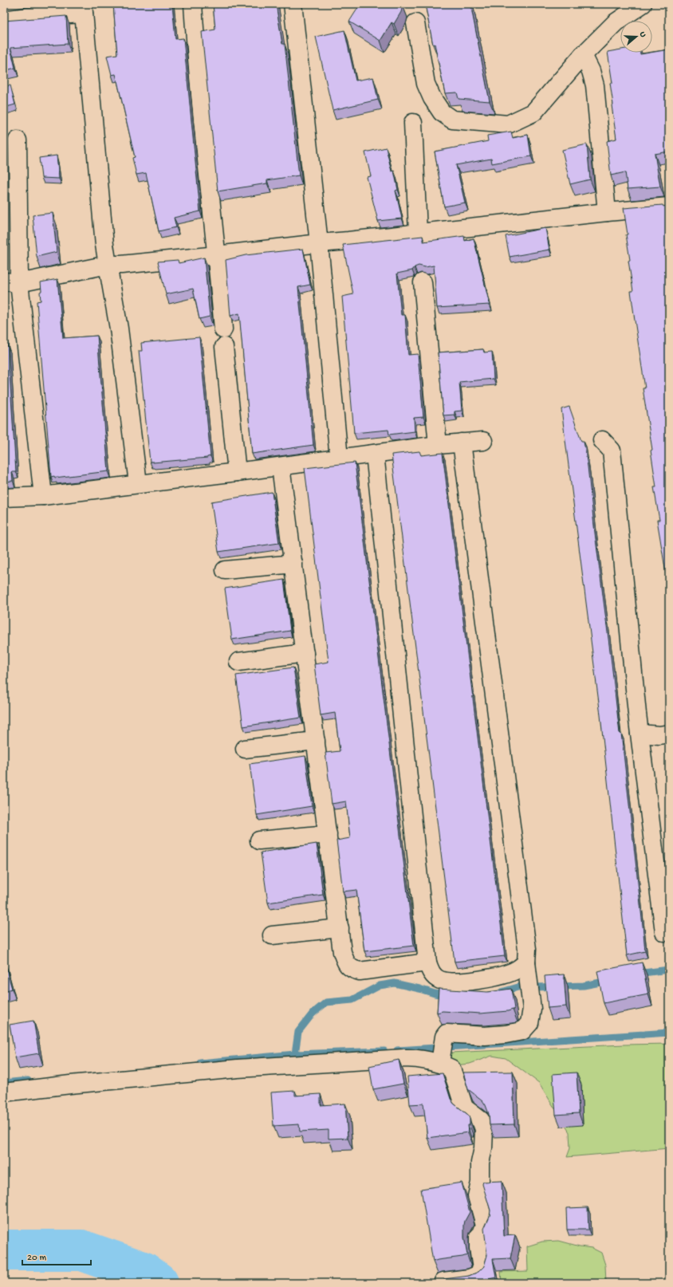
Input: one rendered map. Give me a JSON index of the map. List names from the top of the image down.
{
  "scale_bar": "20 m",
  "north": "right"
}
